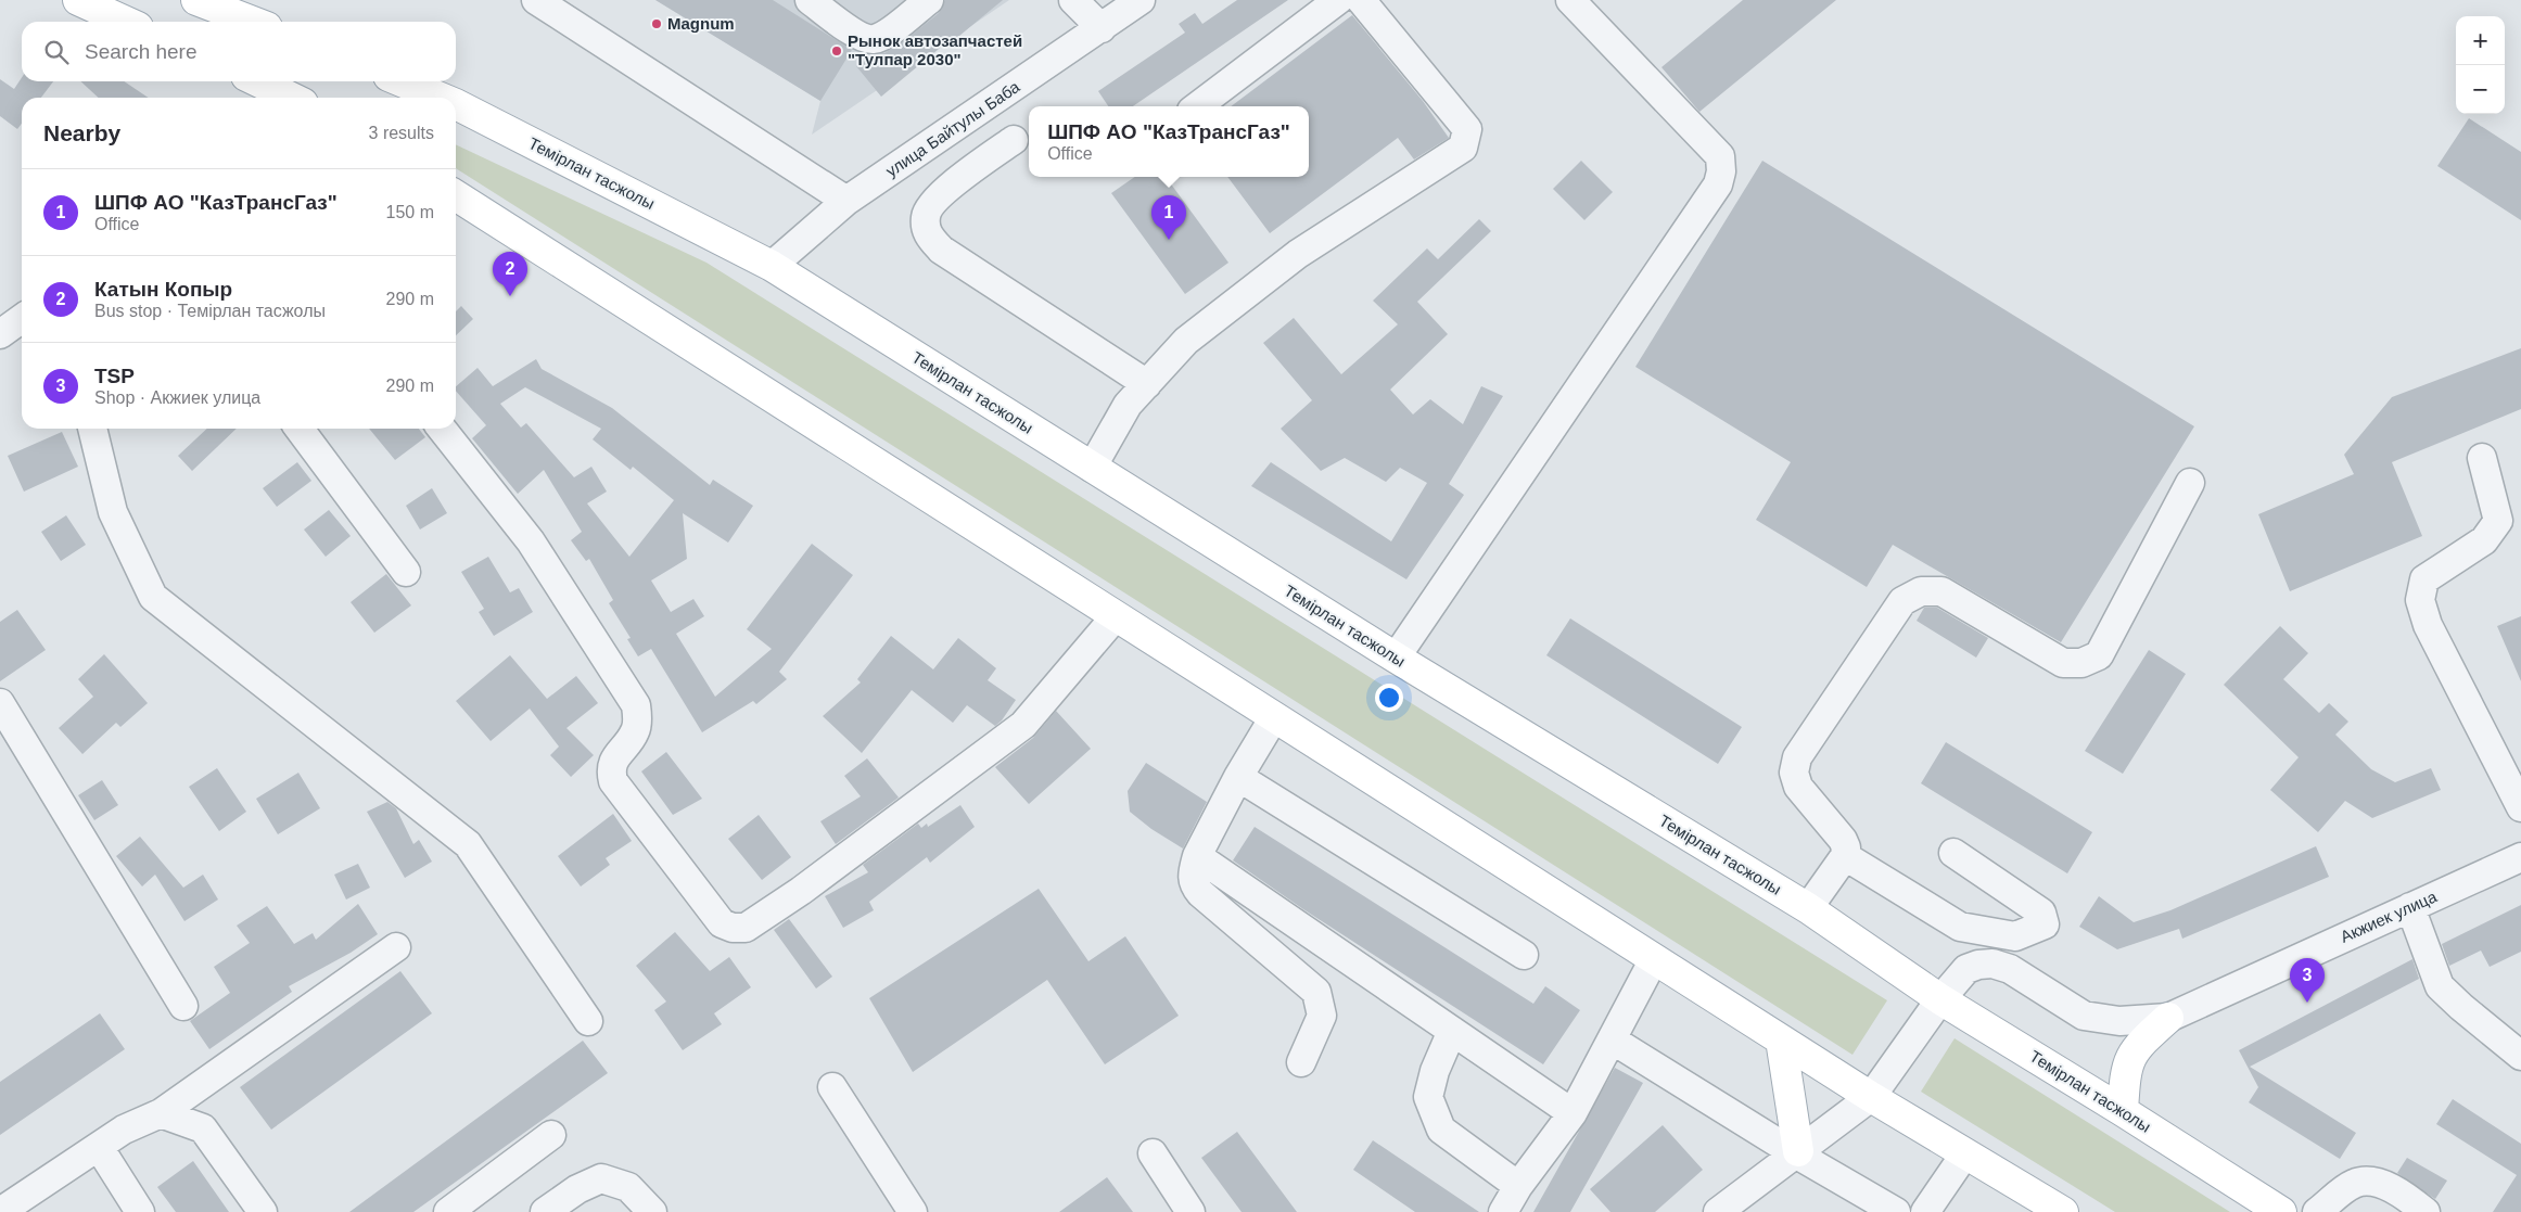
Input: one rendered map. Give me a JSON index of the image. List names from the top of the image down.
{
  "streets": {
    "main road": ["Темірлан тасжолы"],
    "street": ["улица Байтулы Баба", "Акжиек улица"]
  },
  "crossings": [
    ["улица Байтулы Баба", "Темірлан тасжолы"]
  ],
  "places": ["Magnum", "Рынок автозапчастей \"Тулпар 2030\""],
  "page": {
    "map_buttons": ["+", "−"],
    "search": "Search here",
    "heading": ["Nearby", "3 results"],
    "popup": ["ШПФ АО \"КазТрансГаз\"", "Office"],
    "list": [
      {
        "mark": "1",
        "name": "ШПФ АО \"КазТрансГаз\"",
        "note": "Office",
        "value": "150 m"
      },
      {
        "mark": "2",
        "name": "Катын Копыр",
        "note": "Bus stop · Темірлан тасжолы",
        "value": "290 m"
      },
      {
        "mark": "3",
        "name": "TSP",
        "note": "Shop · Акжиек улица",
        "value": "290 m"
      }
    ],
    "pins": ["1", "2", "3"]
  }
}
